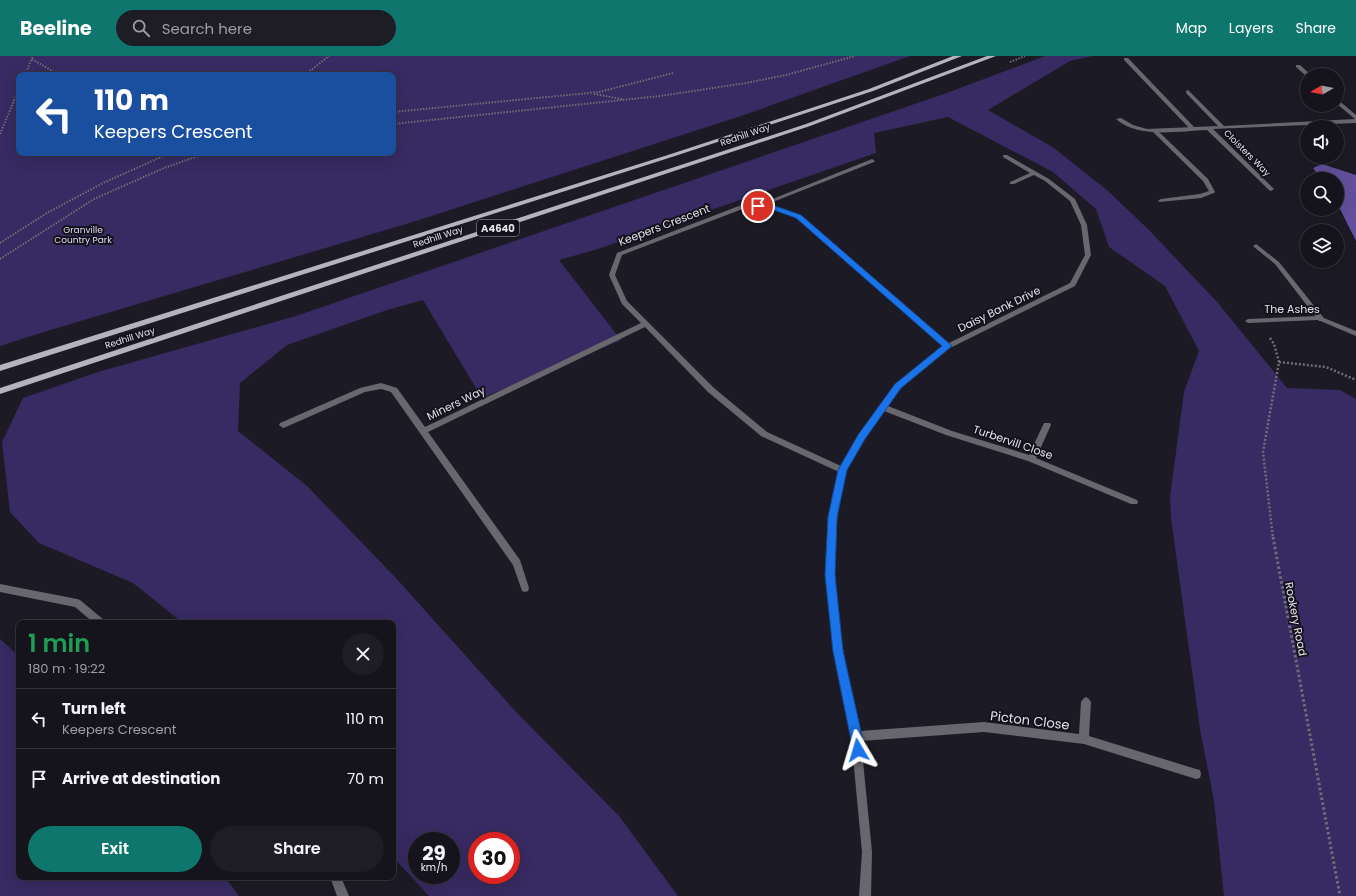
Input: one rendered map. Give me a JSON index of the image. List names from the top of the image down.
{
  "streets": {
    "main road": ["Redhill Way", "A4640"],
    "street": [
      "Cloisters Way",
      "Keepers Crescent",
      "Daisy Bank Drive",
      "The Ashes",
      "Miners Way",
      "Turbervill Close",
      "Picton Close"
    ],
    "path": ["Rookery Road"]
  },
  "crossings": [
    ["Keepers Crescent", "Daisy Bank Drive"],
    ["Keepers Crescent", "Miners Way"],
    ["Daisy Bank Drive", "Turbervill Close"],
    ["Daisy Bank Drive", "Picton Close"]
  ],
  "parks": ["Granville Country Park"],
  "north": "left",
  "page": {
    "header": "Beeline",
    "search": "Search here",
    "nav": ["Map", "Layers", "Share"],
    "turn": ["110 m", "Keepers Crescent"],
    "heading": ["1 min", "180 m · 19:22"],
    "list": [
      {
        "name": "Turn left",
        "note": "Keepers Crescent",
        "value": "110 m"
      },
      {
        "name": "Arrive at destination",
        "value": "70 m"
      }
    ],
    "buttons": ["Exit", "Share"],
    "speed": "29 km/h",
    "limit": "30"
  }
}
